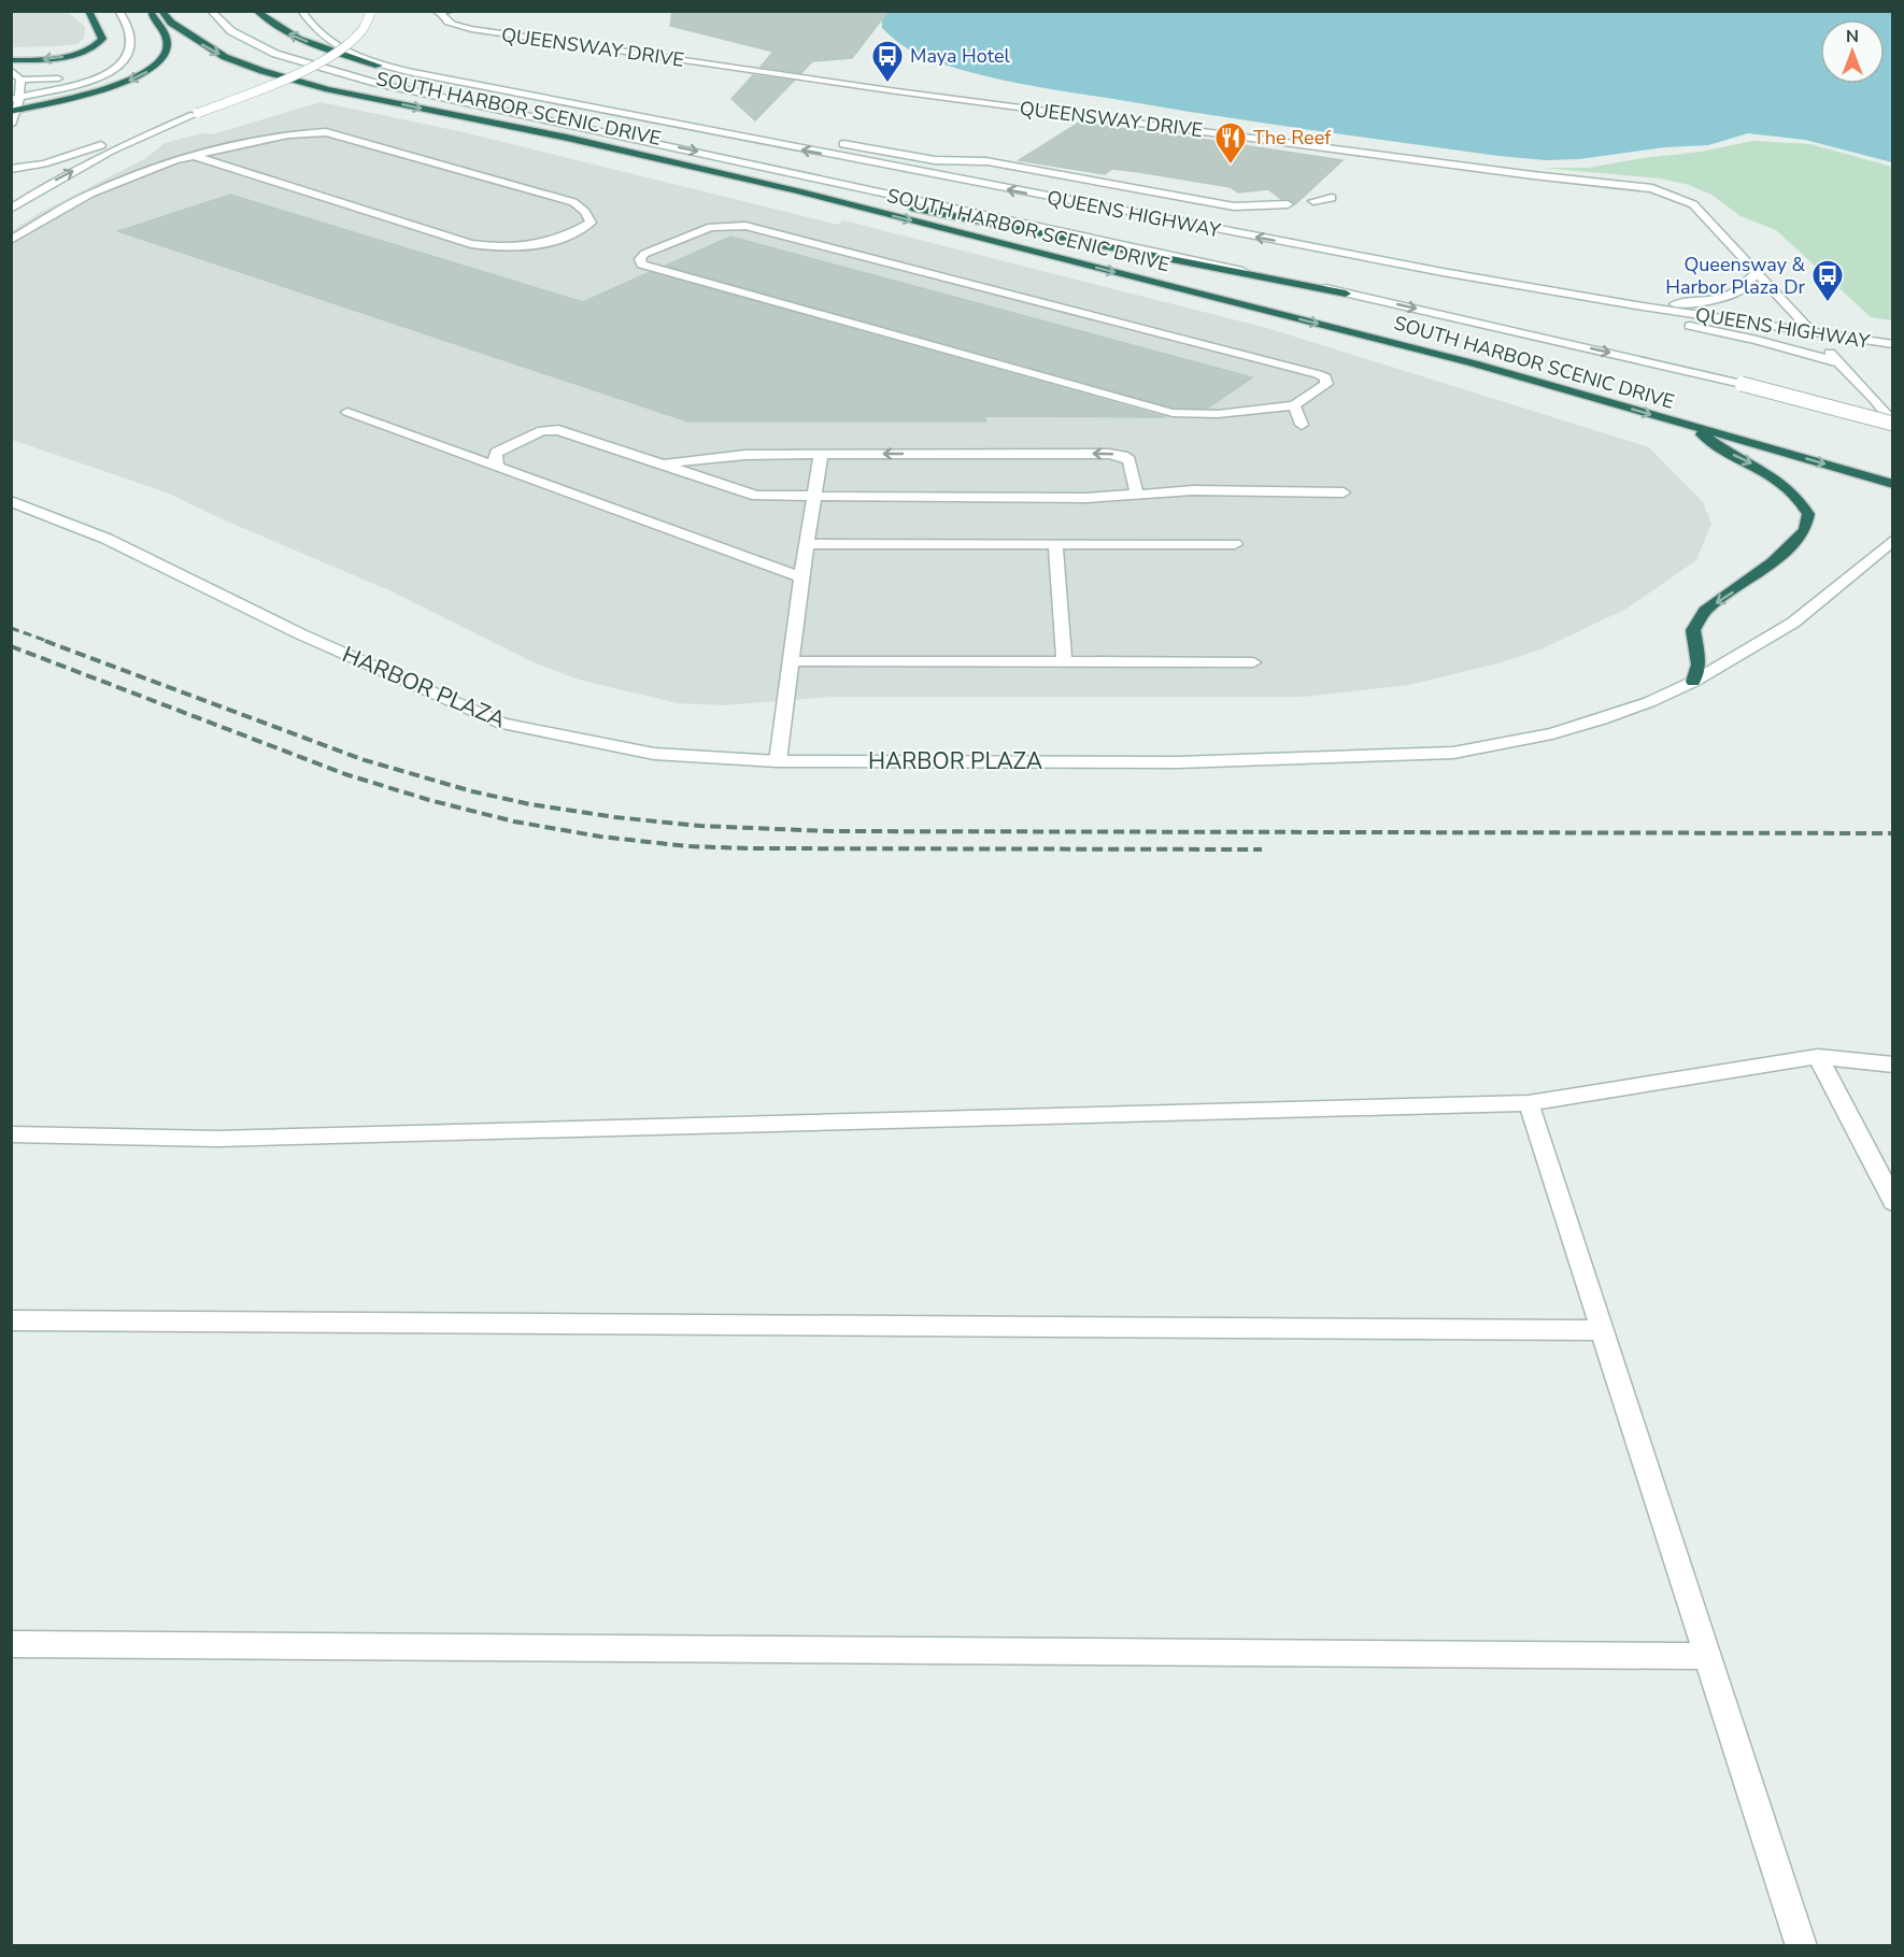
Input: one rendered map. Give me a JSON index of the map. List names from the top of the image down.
{
  "streets": {
    "highway": ["SOUTH HARBOR SCENIC DRIVE"],
    "main road": ["QUEENSWAY DRIVE", "QUEENS HIGHWAY", "HARBOR PLAZA"]
  },
  "crossings": [
    ["QUEENSWAY DRIVE", "QUEENS HIGHWAY"]
  ],
  "places": {
    "bus stop": ["Maya Hotel", "Queensway & Harbor Plaza Dr"],
    "restaurant": ["The Reef"]
  },
  "north": "top"
}
